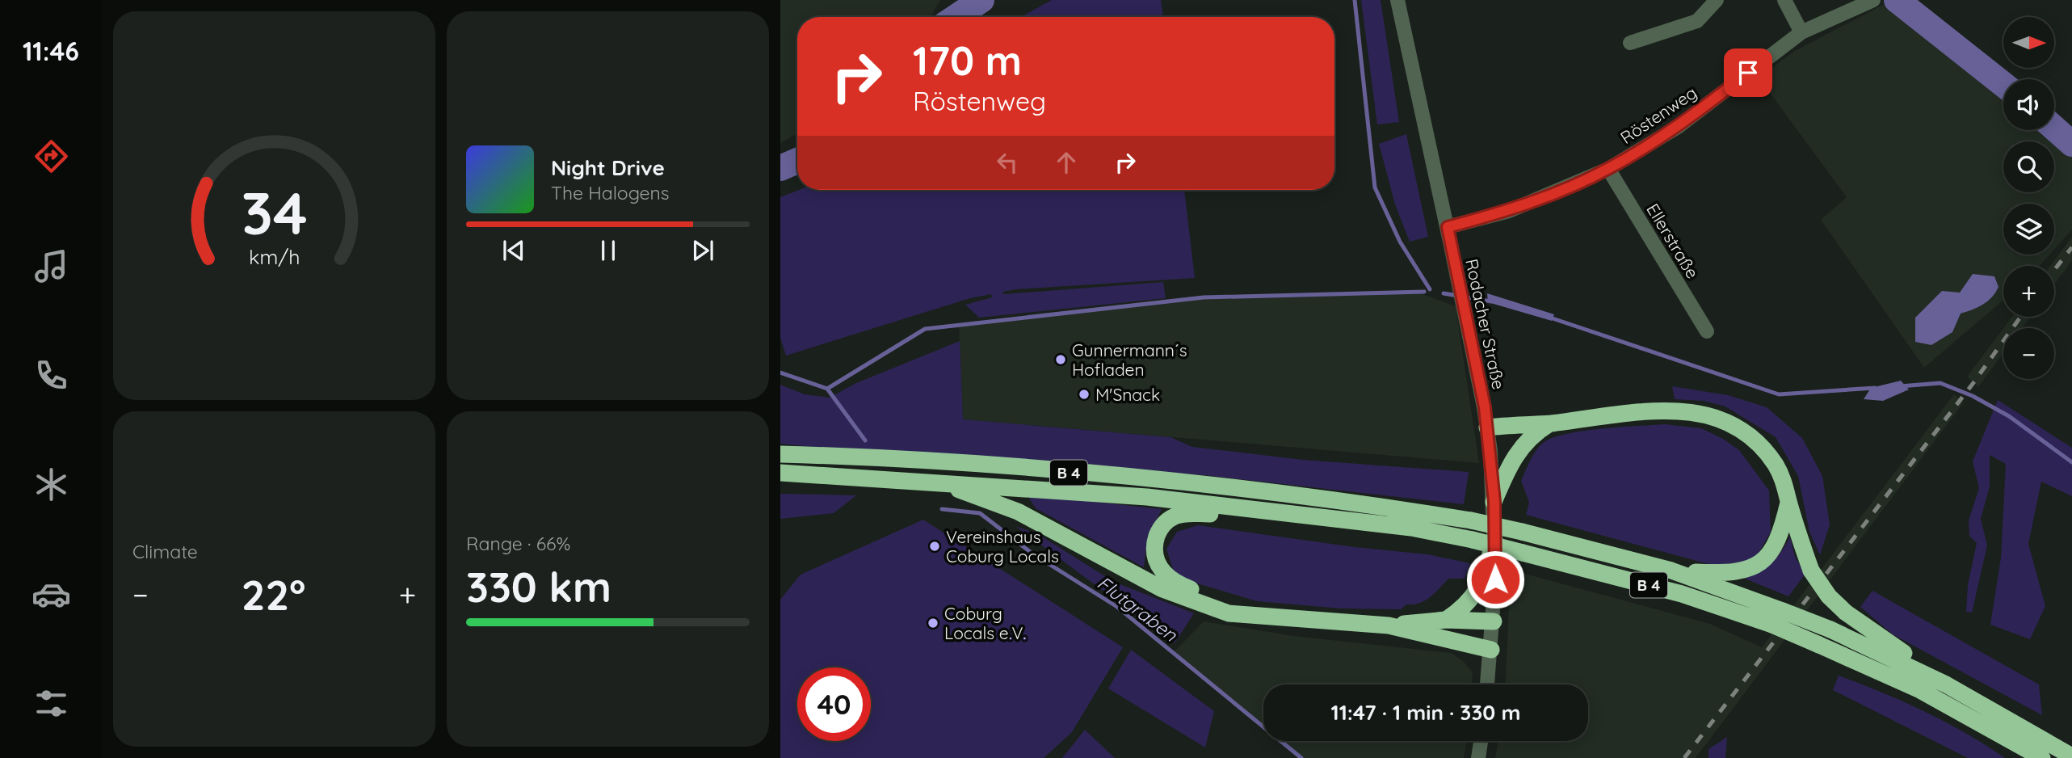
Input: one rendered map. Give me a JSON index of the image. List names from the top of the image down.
{
  "streets": {
    "highway": ["B 4"],
    "street": ["Röstenweg", "Ellerstraße", "Rodacher Straße"]
  },
  "crossings": [
    ["Röstenweg", "Ellerstraße"],
    ["Röstenweg", "Rodacher Straße"]
  ],
  "water": ["Flutgraben"],
  "places": [
    "Gunnermann´s Hofladen",
    "M'Snack",
    "Vereinshaus Coburg Locals",
    "Coburg Locals e.V."
  ],
  "north": "right",
  "page": {
    "tabs": "11:46",
    "map_buttons": ["+", "−"],
    "turn": ["170 m", "Röstenweg"],
    "song": ["Night Drive", "The Halogens"],
    "tile": [
      "Climate",
      ["Range · 66%", "330 km"]
    ],
    "heat": ["−", "22°", "+"],
    "limit": "40",
    "trip": "11:47 · 1 min · 330 m",
    "gauge": ["34", "km/h"]
  }
}
